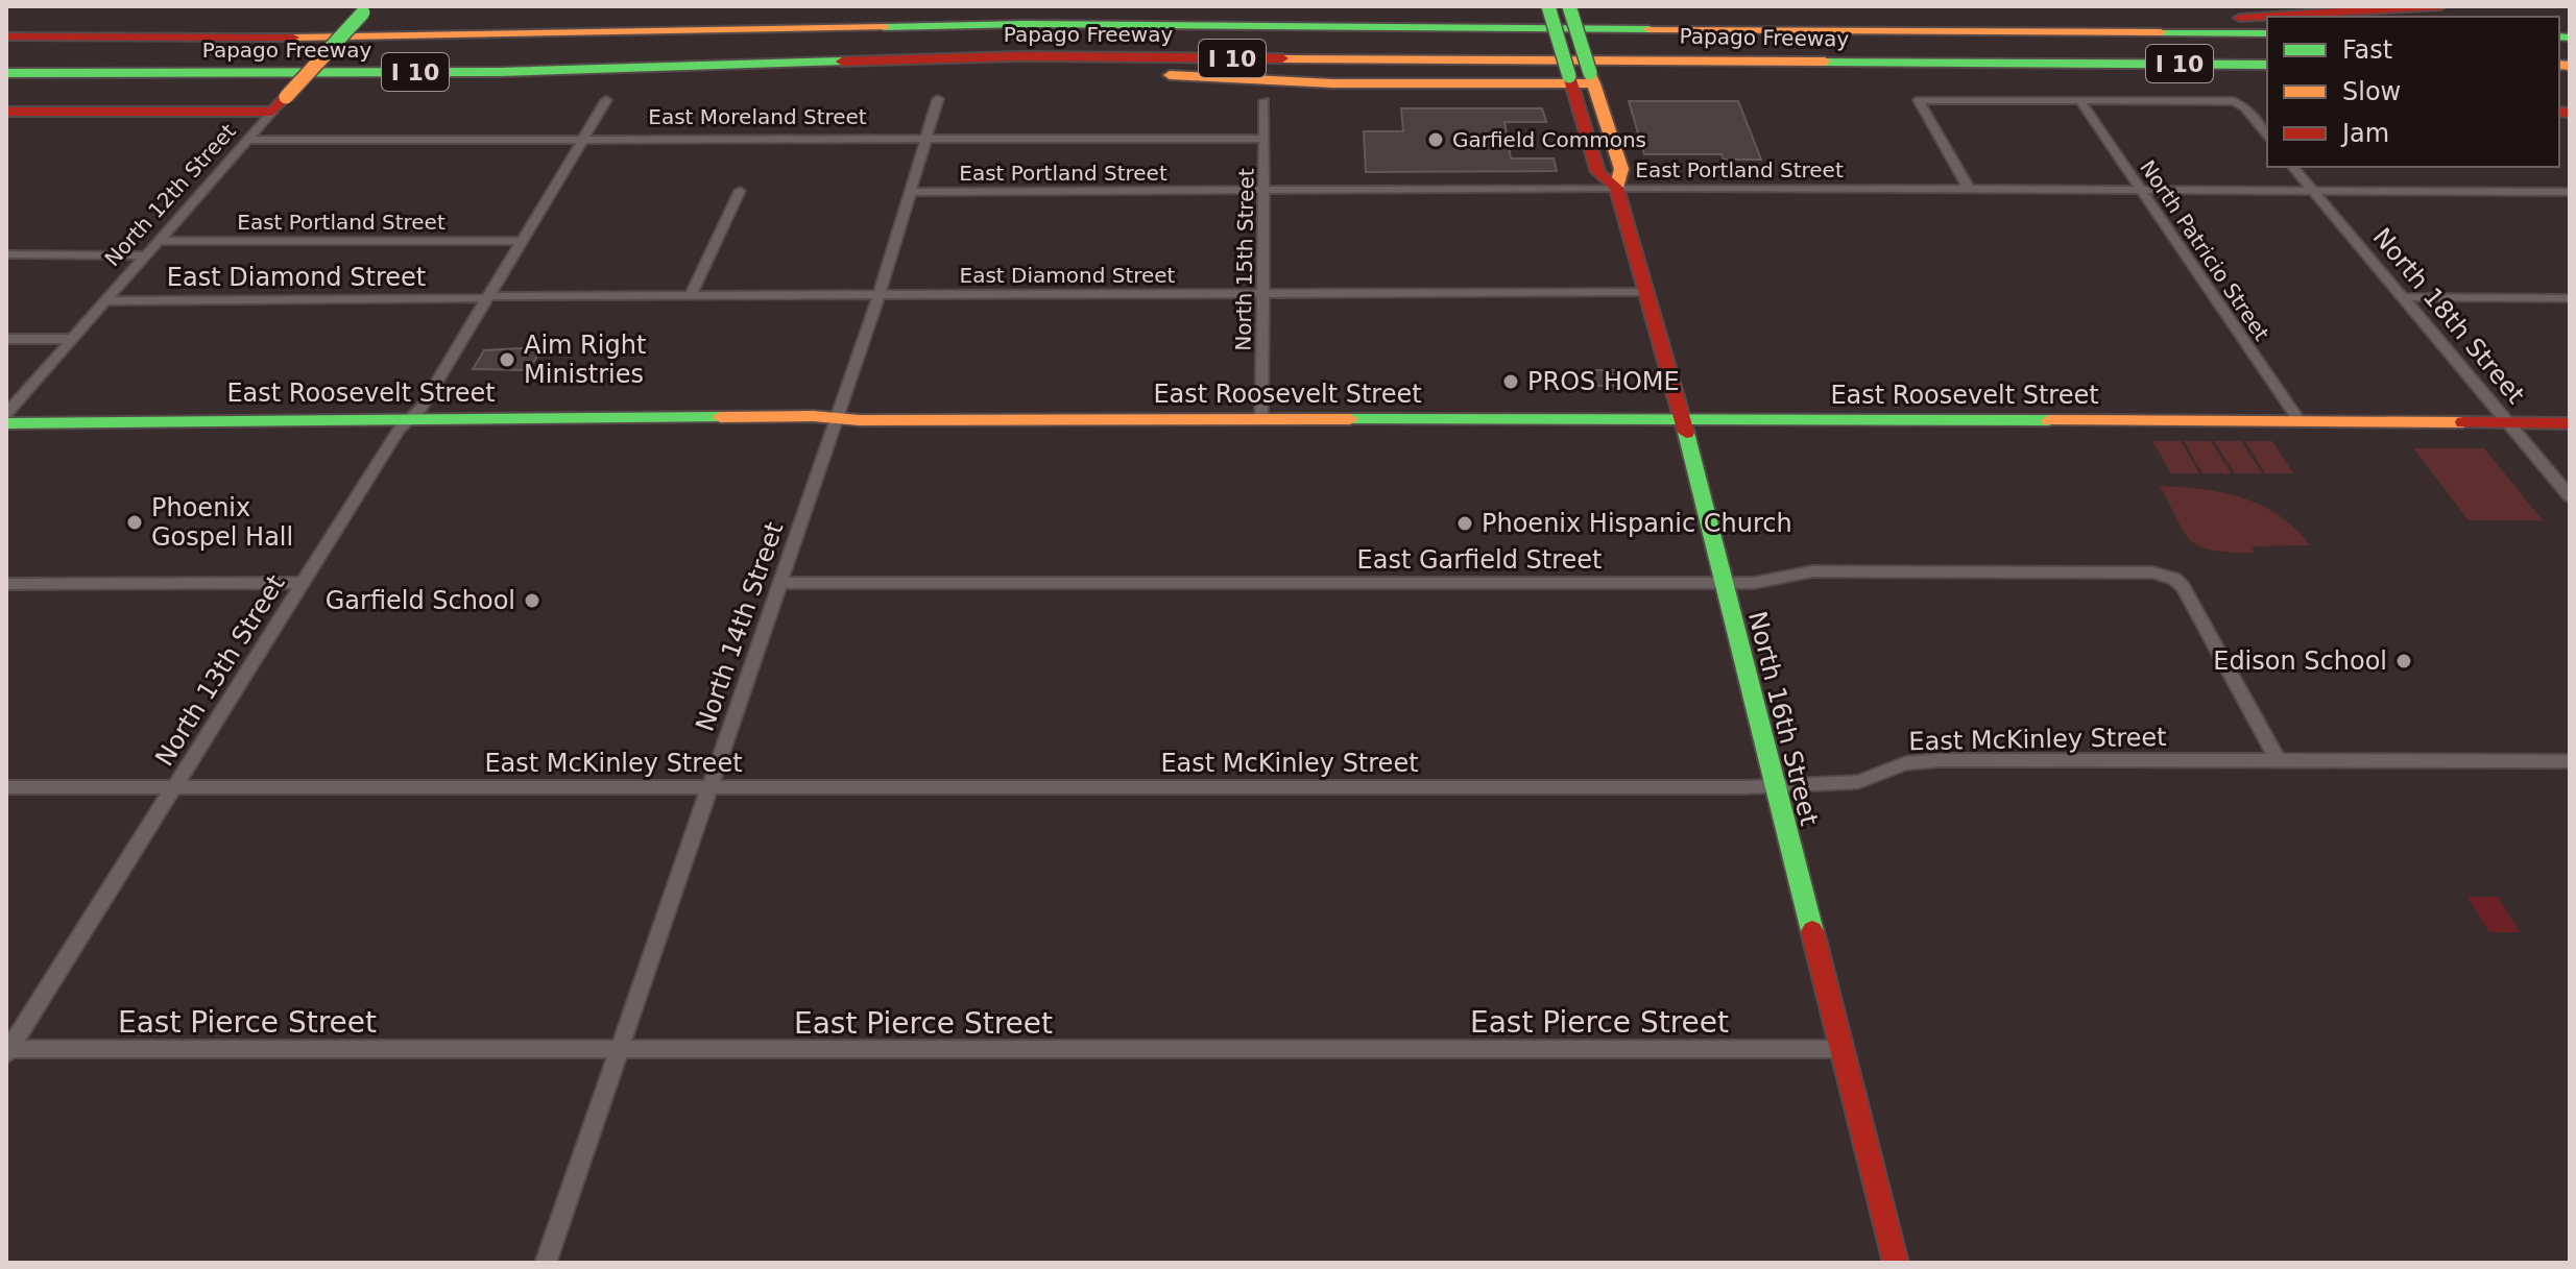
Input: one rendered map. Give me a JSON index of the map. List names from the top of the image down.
{
  "streets": {
    "main road": [
      "Papago Freeway",
      "I 10",
      "North 12th Street",
      "East Roosevelt Street",
      "North 16th Street"
    ],
    "street": [
      "East Moreland Street",
      "East Portland Street",
      "North Patricio Street",
      "North 15th Street",
      "East Diamond Street",
      "North 18th Street",
      "East Garfield Street",
      "North 14th Street",
      "North 13th Street",
      "East McKinley Street",
      "East Pierce Street"
    ]
  },
  "crossings": [
    ["East Moreland Street", "North 12th Street"],
    ["East Moreland Street", "North 15th Street"],
    ["East Moreland Street", "North 14th Street"],
    ["East Moreland Street", "North 13th Street"],
    ["East Portland Street", "North 12th Street"],
    ["East Portland Street", "North Patricio Street"],
    ["East Portland Street", "North 15th Street"],
    ["East Portland Street", "North 18th Street"],
    ["East Portland Street", "North 14th Street"],
    ["East Portland Street", "North 13th Street"],
    ["East Portland Street", "North 16th Street"],
    ["North 12th Street", "East Diamond Street"],
    ["North Patricio Street", "East Roosevelt Street"],
    ["North 15th Street", "East Diamond Street"],
    ["North 15th Street", "East Roosevelt Street"],
    ["East Diamond Street", "North 14th Street"],
    ["East Diamond Street", "North 13th Street"],
    ["East Diamond Street", "North 16th Street"],
    ["North 18th Street", "East Roosevelt Street"],
    ["East Roosevelt Street", "North 14th Street"],
    ["East Roosevelt Street", "North 13th Street"],
    ["East Roosevelt Street", "North 16th Street"],
    ["East Garfield Street", "North 14th Street"],
    ["East Garfield Street", "North 16th Street"],
    ["East Garfield Street", "East McKinley Street"],
    ["North 14th Street", "East McKinley Street"],
    ["North 14th Street", "East Pierce Street"],
    ["North 13th Street", "East McKinley Street"],
    ["North 13th Street", "East Pierce Street"],
    ["North 16th Street", "East McKinley Street"],
    ["North 16th Street", "East Pierce Street"]
  ],
  "places": [
    "Garfield Commons",
    "Aim Right Ministries",
    "PROS HOME",
    "Phoenix Gospel Hall",
    "Phoenix Hispanic Church",
    "Garfield School",
    "Edison School"
  ],
  "legend": ["Fast", "Slow", "Jam"]
}
